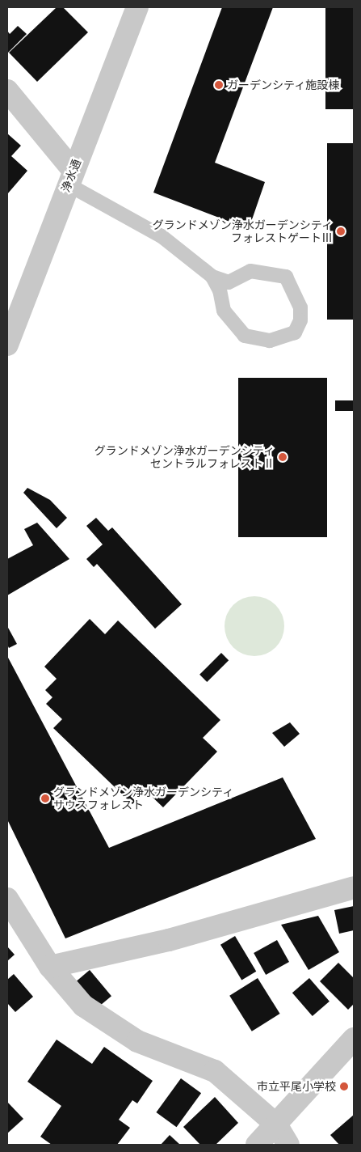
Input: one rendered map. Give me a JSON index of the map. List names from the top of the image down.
{
  "streets": {
    "street": ["浄水通"]
  },
  "places": [
    "ガーデンシティ施設棟",
    "グランドメゾン浄水ガーデンシティ フォレストゲートⅢ",
    "グランドメゾン浄水ガーデンシティ セントラルフォレストⅡ",
    "グランドメゾン浄水ガーデンシティ サウスフォレスト",
    "市立平尾小学校"
  ]
}
